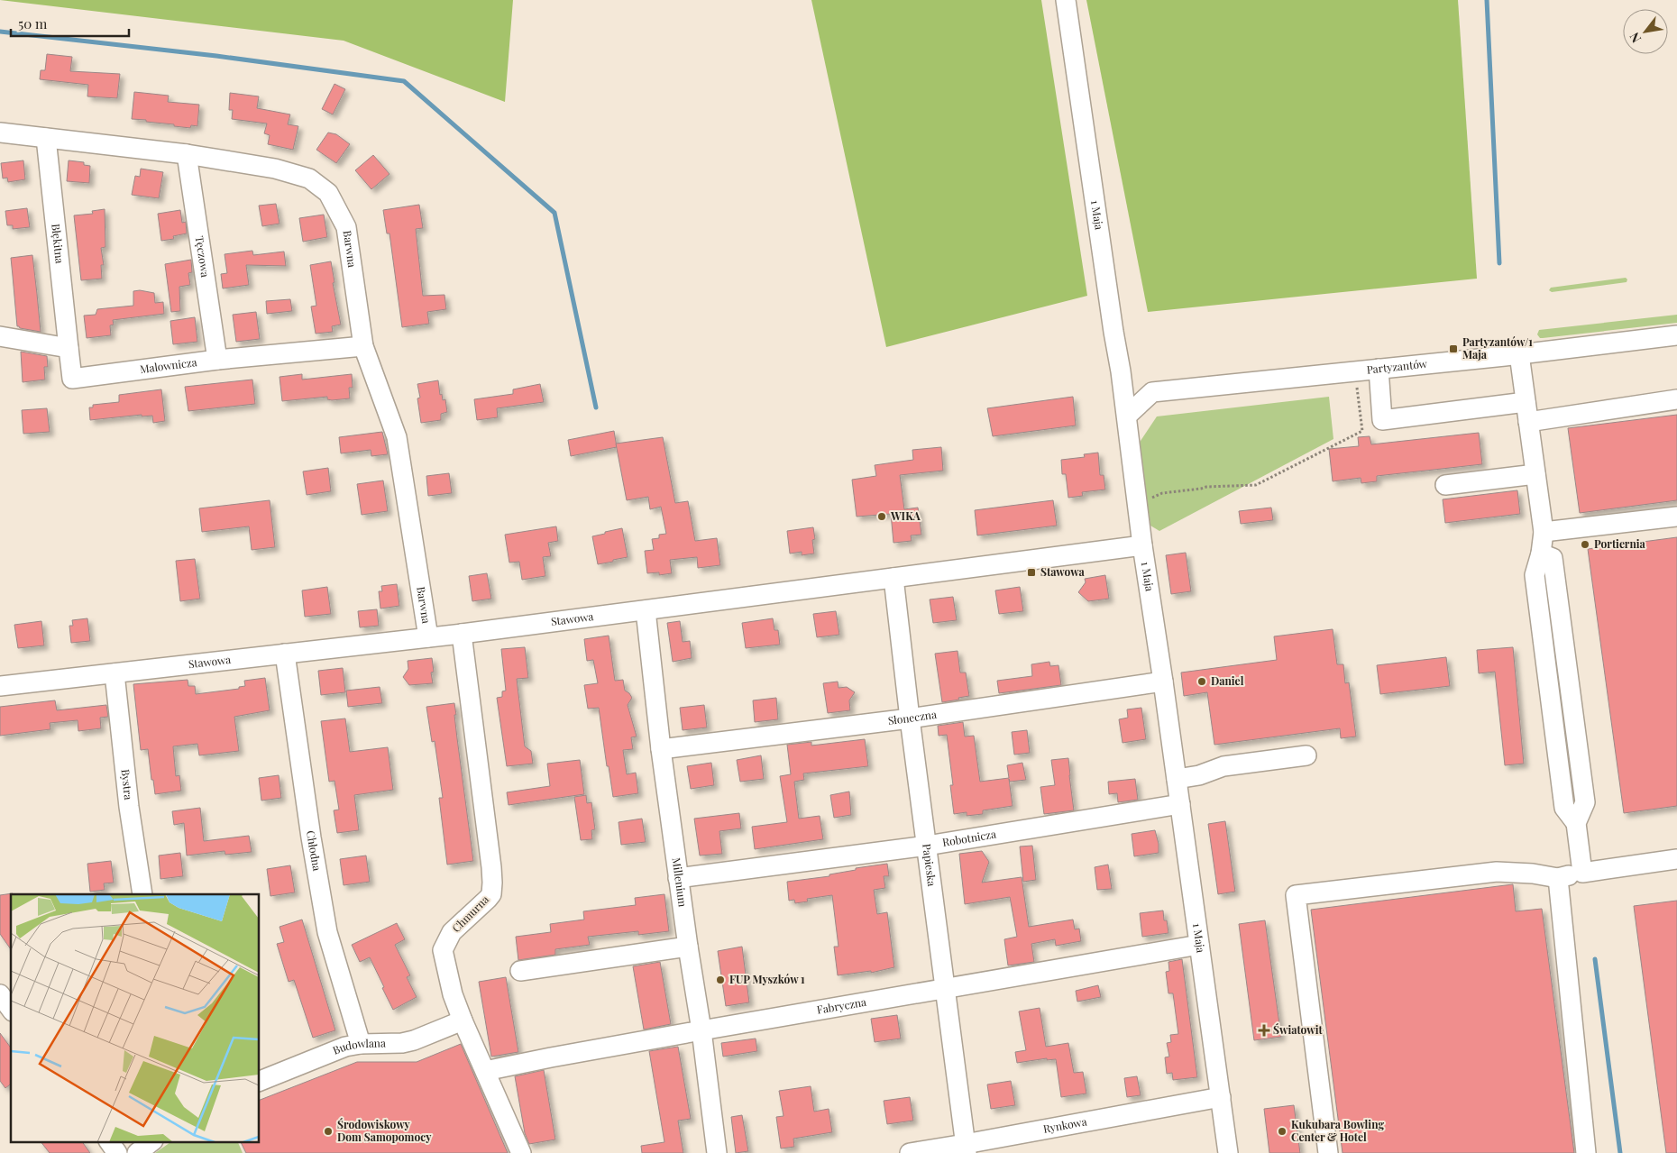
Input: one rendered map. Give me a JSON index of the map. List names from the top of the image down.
{
  "streets": {
    "street": [
      "1 Maja",
      "Błękitna",
      "Barwna",
      "Tęczowa",
      "Malownicza",
      "Partyzantów",
      "Stawowa",
      "Słoneczna",
      "Bystra",
      "Robotnicza",
      "Chłodna",
      "Papieska",
      "Millenium",
      "Chmurna",
      "Fabryczna",
      "Budowlana",
      "Rynkowa"
    ]
  },
  "crossings": [
    ["1 Maja", "Partyzantów"],
    ["1 Maja", "Stawowa"],
    ["1 Maja", "Słoneczna"],
    ["1 Maja", "Robotnicza"],
    ["1 Maja", "Fabryczna"],
    ["1 Maja", "Rynkowa"],
    ["Błękitna", "Barwna"],
    ["Błękitna", "Malownicza"],
    ["Barwna", "Tęczowa"],
    ["Barwna", "Malownicza"],
    ["Barwna", "Stawowa"],
    ["Tęczowa", "Malownicza"],
    ["Stawowa", "Bystra"],
    ["Stawowa", "Chłodna"],
    ["Stawowa", "Papieska"],
    ["Stawowa", "Millenium"],
    ["Stawowa", "Chmurna"],
    ["Słoneczna", "Papieska"],
    ["Słoneczna", "Millenium"],
    ["Robotnicza", "Papieska"],
    ["Robotnicza", "Millenium"],
    ["Chłodna", "Budowlana"],
    ["Papieska", "Fabryczna"],
    ["Papieska", "Rynkowa"],
    ["Millenium", "Fabryczna"],
    ["Chmurna", "Fabryczna"],
    ["Chmurna", "Budowlana"]
  ],
  "places": {
    "transit": ["Partyzantów/1 Maja", "Stawowa"],
    "other": [
      "WIKA",
      "Portiernia",
      "Daniel",
      "FUP Myszków 1",
      "Środowiskowy Dom Samopomocy",
      "Kukubara Bowling Center & Hotel"
    ],
    "health": ["Światowit"]
  },
  "scale_bar": "50 m",
  "north": "bottom left"
}
